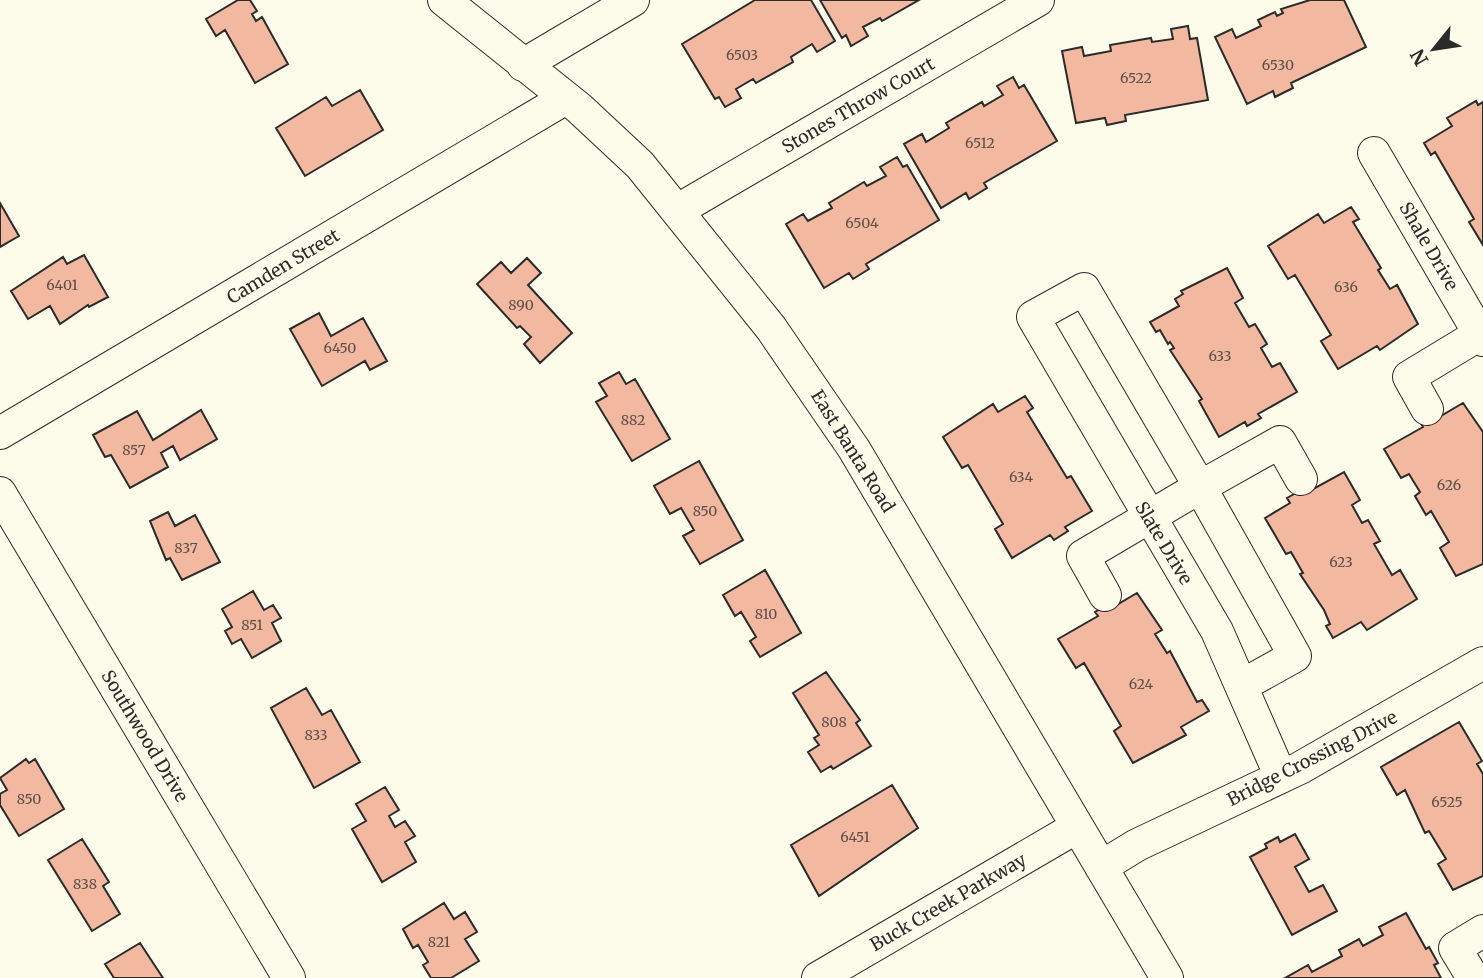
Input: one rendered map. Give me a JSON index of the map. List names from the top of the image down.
{
  "streets": {
    "street": [
      "Stones Throw Court",
      "Shale Drive",
      "Camden Street",
      "East Banta Road",
      "Slate Drive",
      "Southwood Drive",
      "Bridge Crossing Drive",
      "Buck Creek Parkway"
    ]
  },
  "crossings": [
    ["Stones Throw Court", "East Banta Road"],
    ["Camden Street", "East Banta Road"],
    ["East Banta Road", "Bridge Crossing Drive"],
    ["East Banta Road", "Buck Creek Parkway"],
    ["Slate Drive", "Bridge Crossing Drive"]
  ],
  "house_numbers": [
    "6503",
    "6530",
    "6522",
    "6512",
    "6504",
    "6401",
    "636",
    "890",
    "6450",
    "633",
    "882",
    "857",
    "634",
    "626",
    "850",
    "837",
    "623",
    "810",
    "851",
    "624",
    "808",
    "833",
    "850",
    "6525",
    "6451",
    "838",
    "821"
  ],
  "north": "bottom left"
}
